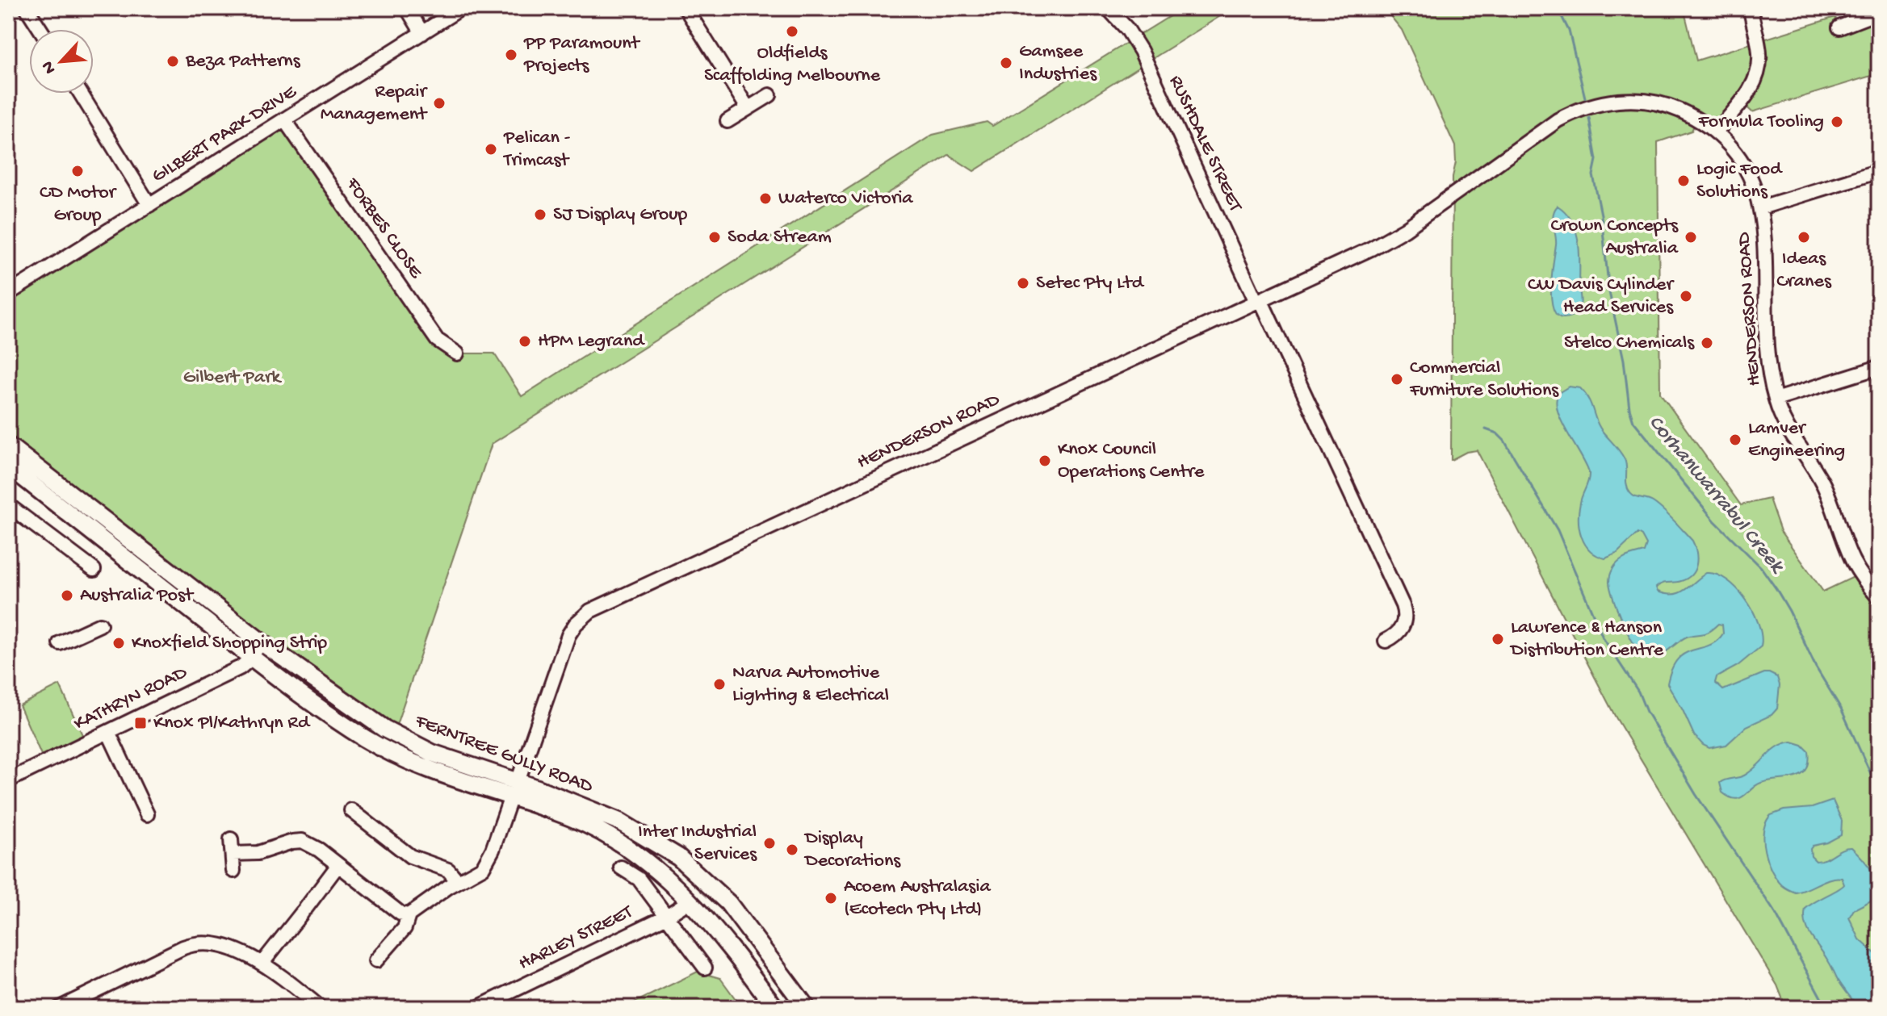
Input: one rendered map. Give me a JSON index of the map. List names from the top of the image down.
{
  "streets": {
    "main road": ["FERNTREE GULLY ROAD"],
    "street": [
      "GILBERT PARK DRIVE",
      "RUSHDALE STREET",
      "FORBES CLOSE",
      "HENDERSON ROAD",
      "KATHRYN ROAD",
      "HARLEY STREET"
    ]
  },
  "crossings": [
    ["GILBERT PARK DRIVE", "FORBES CLOSE"],
    ["RUSHDALE STREET", "HENDERSON ROAD"],
    ["HENDERSON ROAD", "FERNTREE GULLY ROAD"],
    ["KATHRYN ROAD", "FERNTREE GULLY ROAD"],
    ["FERNTREE GULLY ROAD", "HARLEY STREET"]
  ],
  "water": ["Corhanwarrabul Creek"],
  "parks": ["Gilbert Park"],
  "places": {
    "other": [
      "Oldfields Scaffolding Melbourne",
      "PP Paramount Projects",
      "Beza Patterns",
      "Gamsee Industries",
      "Repair Management",
      "Formula Tooling",
      "Pelican - Trimcast",
      "CD Motor Group",
      "Logic Food Solutions",
      "Waterco Victoria",
      "SJ Display Group",
      "Soda Stream",
      "Crown Concepts Australia",
      "Ideas Cranes",
      "Setec Pty Ltd",
      "CW Davis Cylinder Head Services",
      "HPM Legrand",
      "Stelco Chemicals",
      "Commercial Furniture Solutions",
      "Lamver Engineering",
      "Knox Council Operations Centre",
      "Australia Post",
      "Lawrence & Hanson Distribution Centre",
      "Knoxfield Shopping Strip",
      "Narva Automotive Lighting & Electrical",
      "Inter Industrial Services",
      "Display Decorations",
      "Acoem Australasia (Ecotech Pty Ltd)"
    ],
    "transit": ["Knox Pl/Kathryn Rd"]
  },
  "north": "bottom left"
}
